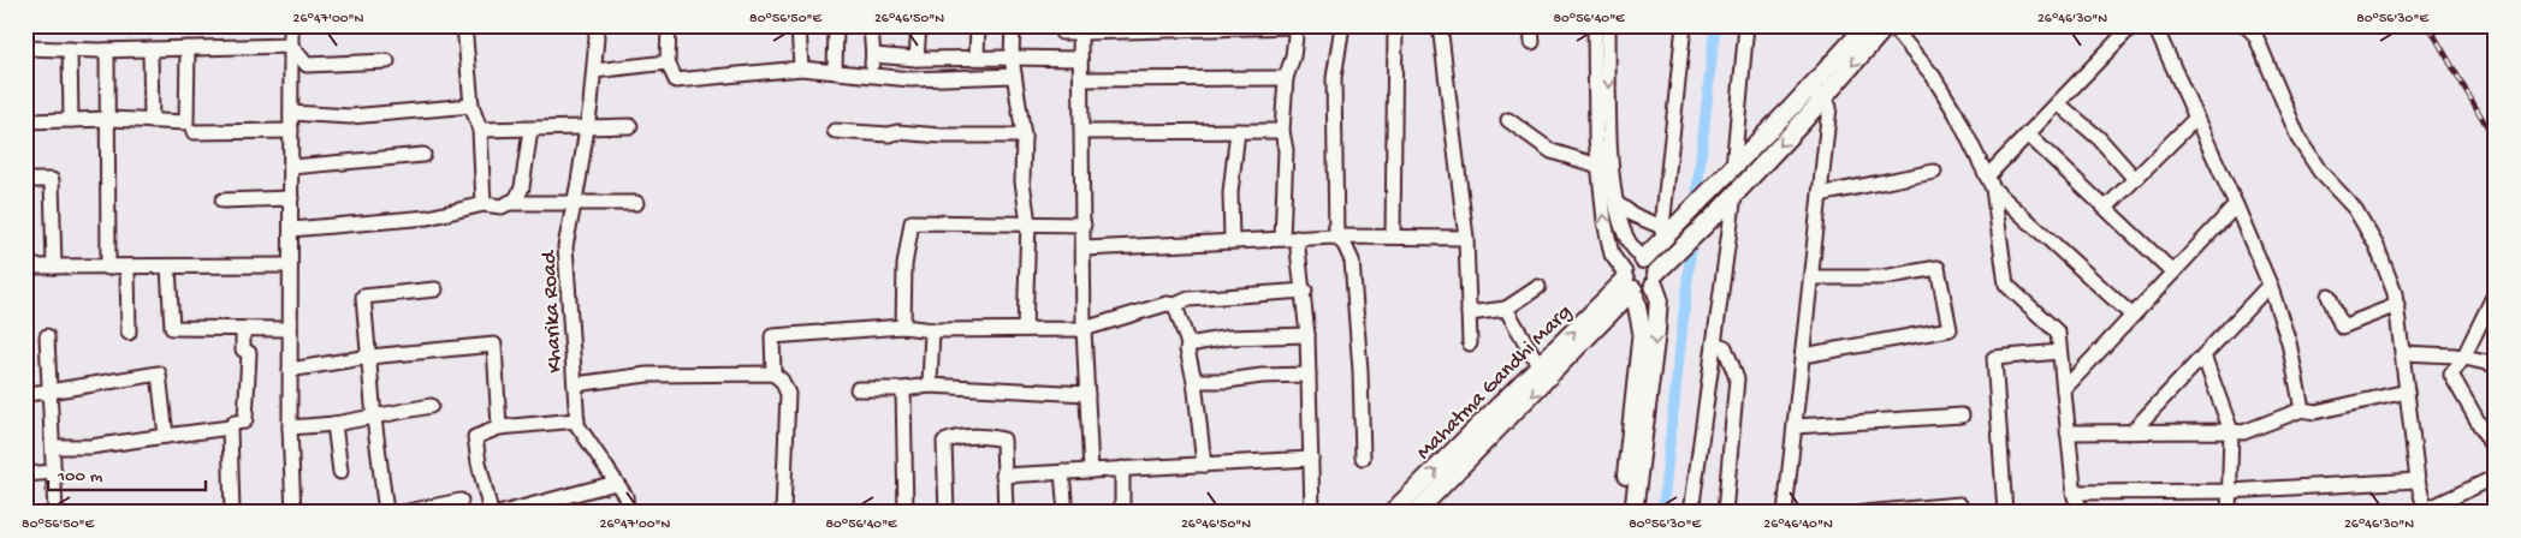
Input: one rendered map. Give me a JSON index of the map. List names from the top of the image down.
{
  "streets": {
    "main road": ["Mahatma Gandhi Marg"],
    "street": ["Kharika Road"]
  },
  "scale_bar": "100 m",
  "coordinates": [
    "26°47'00\"N",
    "80°56'50\"E",
    "26°46'50\"N",
    "80°56'40\"E",
    "26°46'30\"N",
    "80°56'30\"E",
    "26°46'40\"N"
  ]
}
